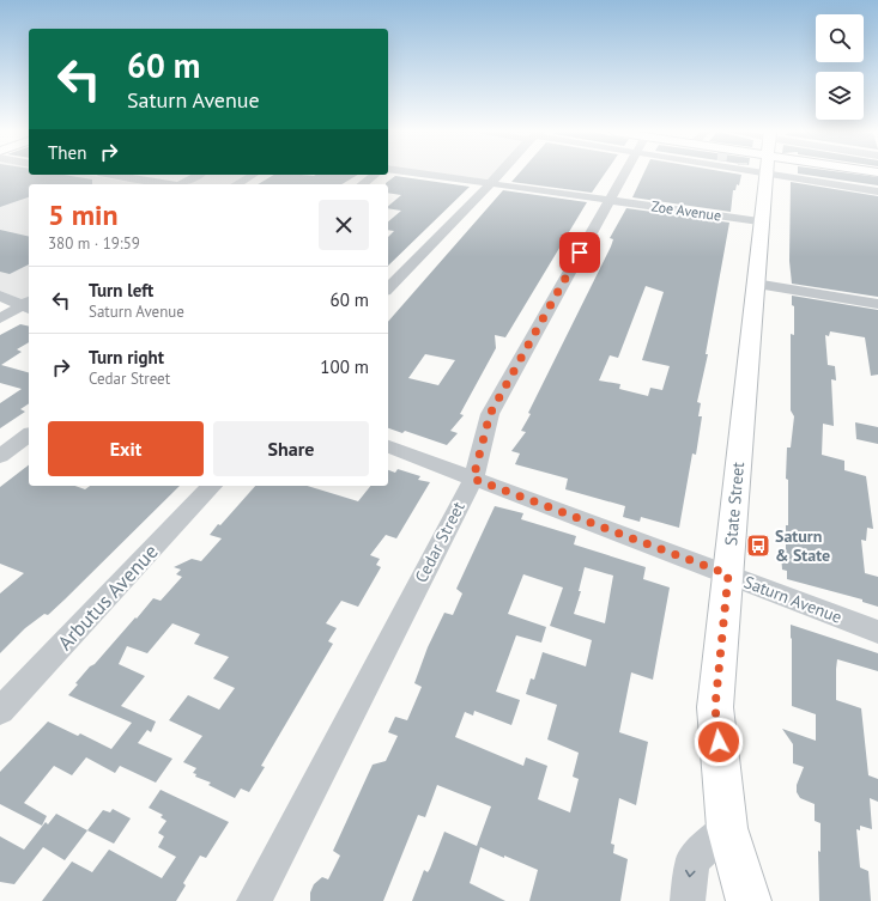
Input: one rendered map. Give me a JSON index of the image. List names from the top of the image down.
{
  "streets": {
    "main road": ["State Street"],
    "street": [
      "Zoe Avenue",
      "Cedar Street",
      "Arbutus Avenue",
      "Saturn Avenue"
    ]
  },
  "crossings": [
    ["Zoe Avenue", "State Street"],
    ["Zoe Avenue", "Cedar Street"],
    ["State Street", "Saturn Avenue"],
    ["Cedar Street", "Saturn Avenue"]
  ],
  "places": {
    "bus stop": ["Saturn & State"]
  },
  "page": {
    "turn": ["60 m", "Saturn Avenue"],
    "then": "Then",
    "heading": ["5 min", "380 m · 19:59"],
    "list": [
      {
        "name": "Turn left",
        "note": "Saturn Avenue",
        "value": "60 m"
      },
      {
        "name": "Turn right",
        "note": "Cedar Street",
        "value": "100 m"
      }
    ],
    "buttons": ["Exit", "Share"]
  }
}
